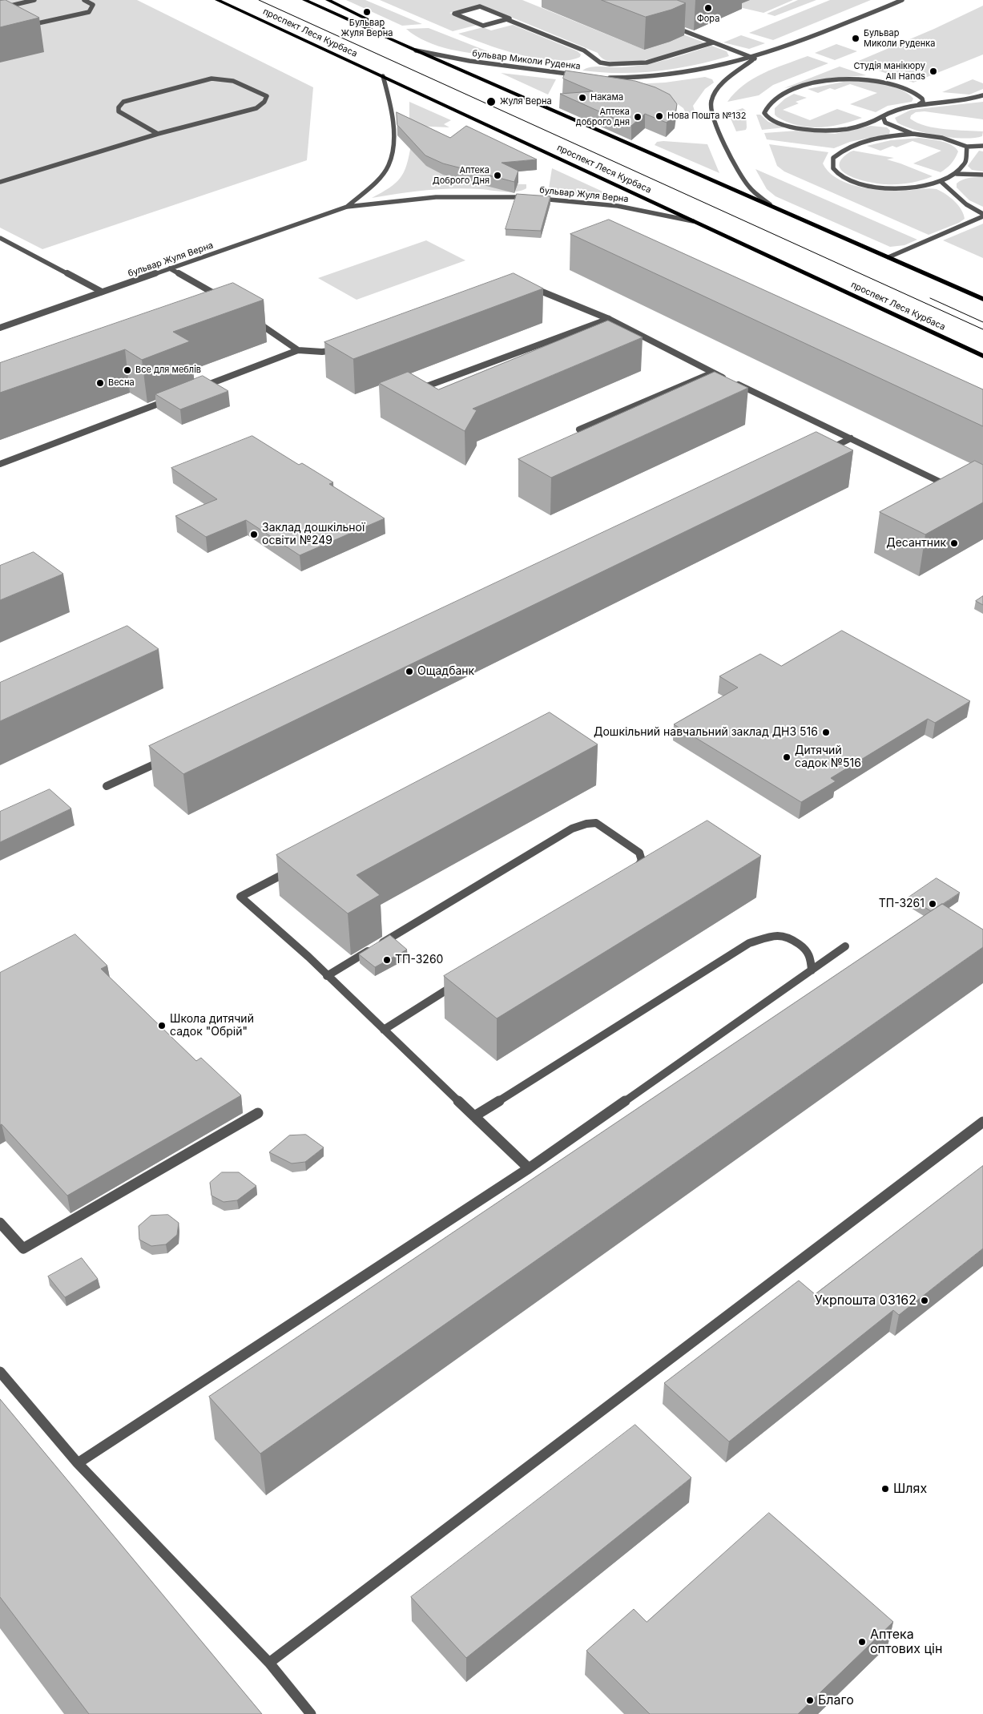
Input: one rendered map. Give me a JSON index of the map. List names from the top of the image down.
{
  "streets": {
    "main road": ["проспект Леся Курбаса"],
    "street": ["бульвар Миколи Руденка", "бульвар Жуля Верна"]
  },
  "crossings": [
    ["проспект Леся Курбаса", "бульвар Жуля Верна"]
  ],
  "places": [
    "Фора",
    "Бульвар Жуля Верна",
    "Бульвар Миколи Руденка",
    "Студія манікюру All Hands",
    "Накама",
    "Жуля Верна",
    "Нова Пошта №132",
    "Аптека доброго дня",
    "Аптека Доброго Дня",
    "Все для меблів",
    "Весна",
    "Заклад дошкільної освіти №249",
    "Десантник",
    "Ощадбанк",
    "Дошкільний навчальний заклад ДНЗ 516",
    "Дитячий садок №516",
    "ТП-3261",
    "ТП-3260",
    "Школа дитячий садок \"Обрій\"",
    "Укрпошта 03162",
    "Шлях",
    "Аптека оптових цін",
    "Благо"
  ]
}
